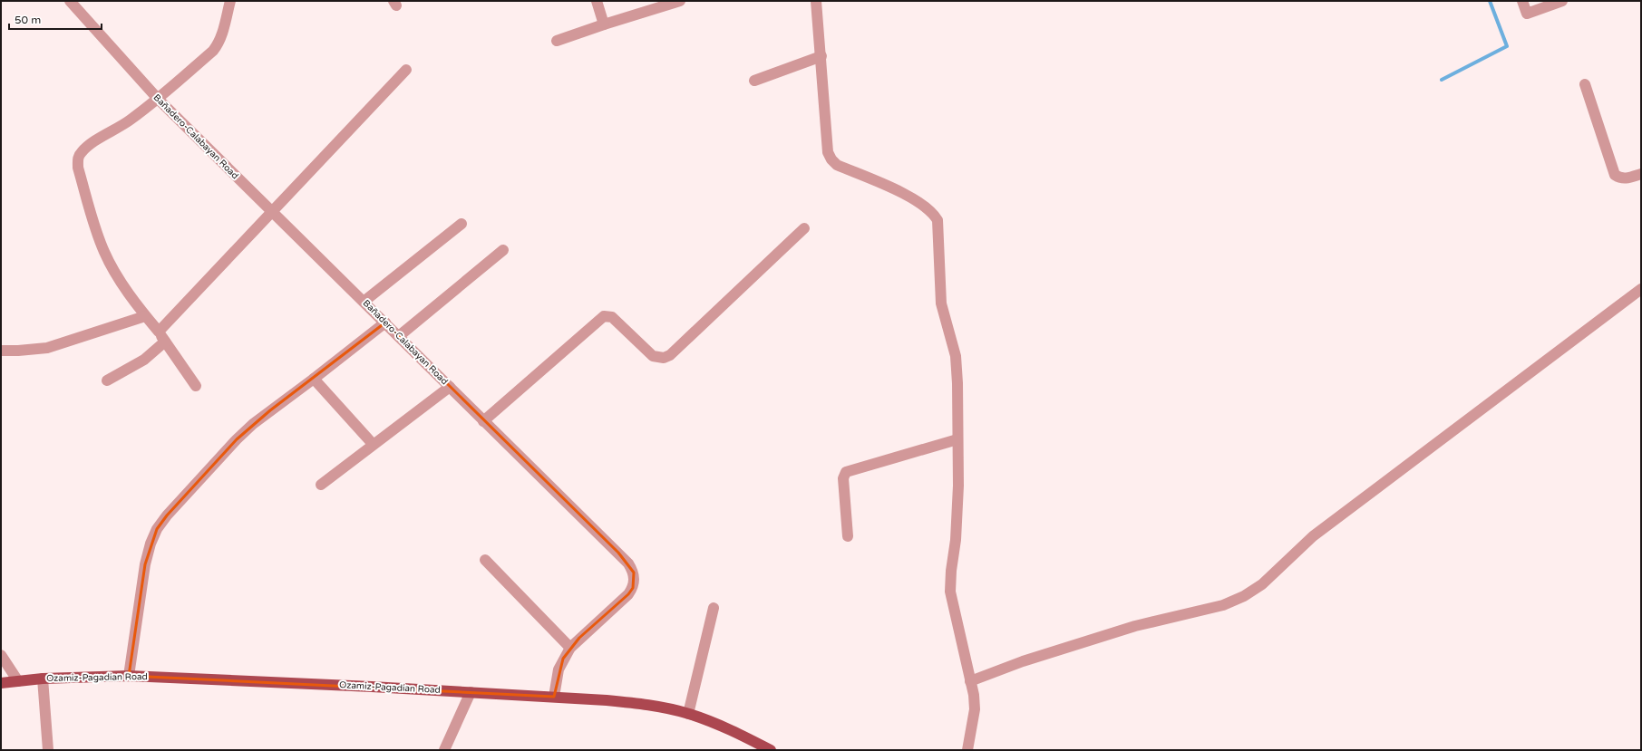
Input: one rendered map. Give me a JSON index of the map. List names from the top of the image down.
{
  "streets": {
    "main road": ["Ozamiz-Pagadian Road"],
    "street": ["Bañadero-Calabayan Road"]
  },
  "crossings": [
    ["Bañadero-Calabayan Road", "Ozamiz-Pagadian Road"]
  ],
  "scale_bar": "50 m"
}
